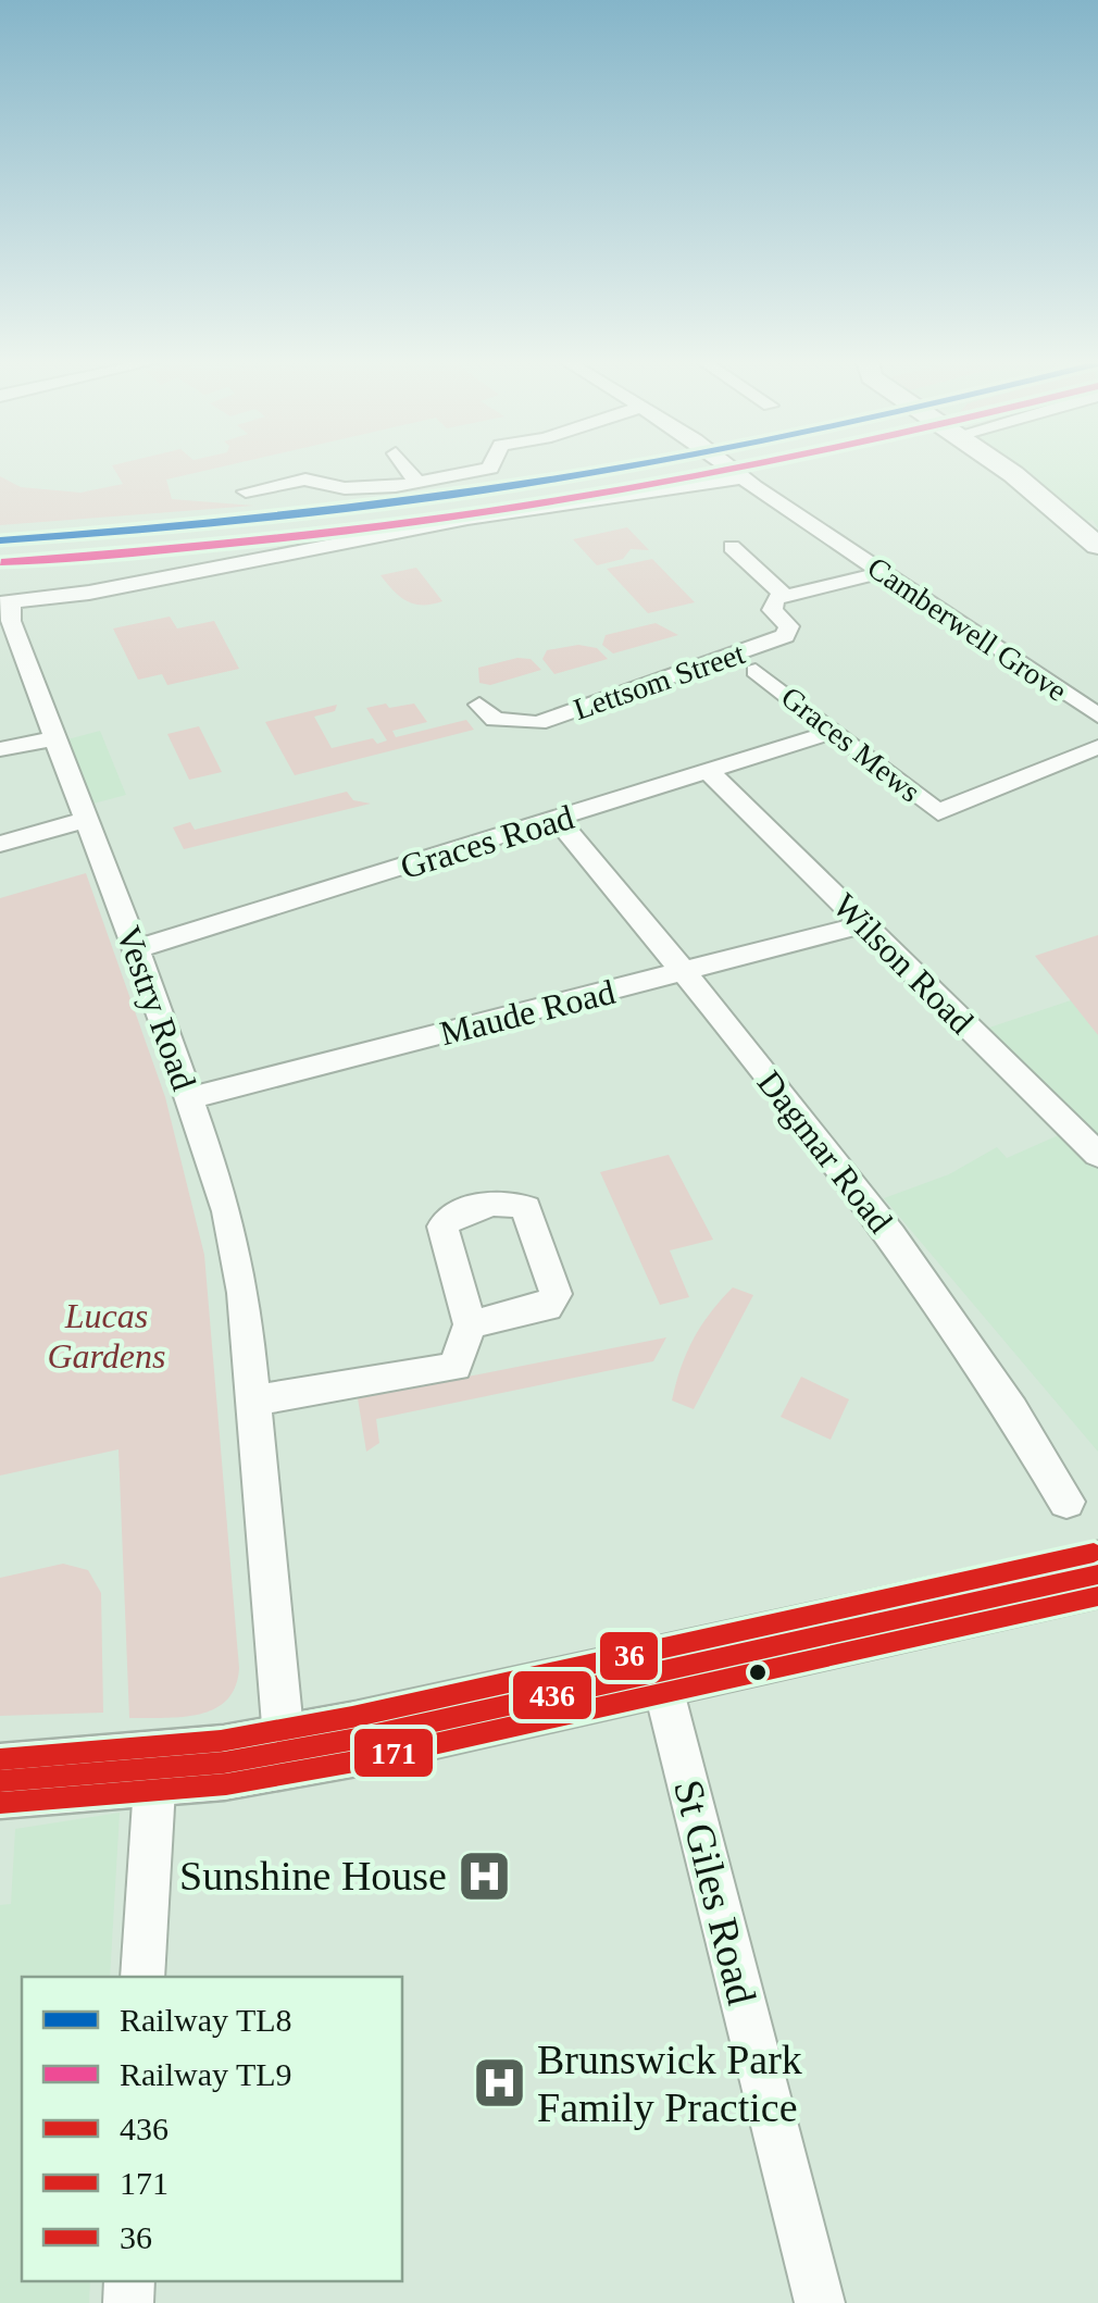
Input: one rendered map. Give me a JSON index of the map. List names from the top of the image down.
{
  "streets": {
    "street": [
      "Camberwell Grove",
      "Lettsom Street",
      "Graces Mews",
      "Graces Road",
      "Wilson Road",
      "Vestry Road",
      "Maude Road",
      "Dagmar Road",
      "St Giles Road"
    ]
  },
  "crossings": [
    ["Graces Mews", "Graces Road"],
    ["Graces Road", "Wilson Road"],
    ["Graces Road", "Vestry Road"],
    ["Graces Road", "Dagmar Road"],
    ["Wilson Road", "Maude Road"],
    ["Vestry Road", "Maude Road"],
    ["Maude Road", "Dagmar Road"]
  ],
  "parks": ["Lucas Gardens"],
  "places": {
    "hospital": ["Sunshine House", "Brunswick Park Family Practice"]
  },
  "lines": [
    "rail line TL8",
    "rail line TL9",
    "transit line 36",
    "transit line 436",
    "transit line 171"
  ],
  "legend": [
    "Railway TL8",
    "Railway TL9",
    "436",
    "171",
    "36"
  ]
}
